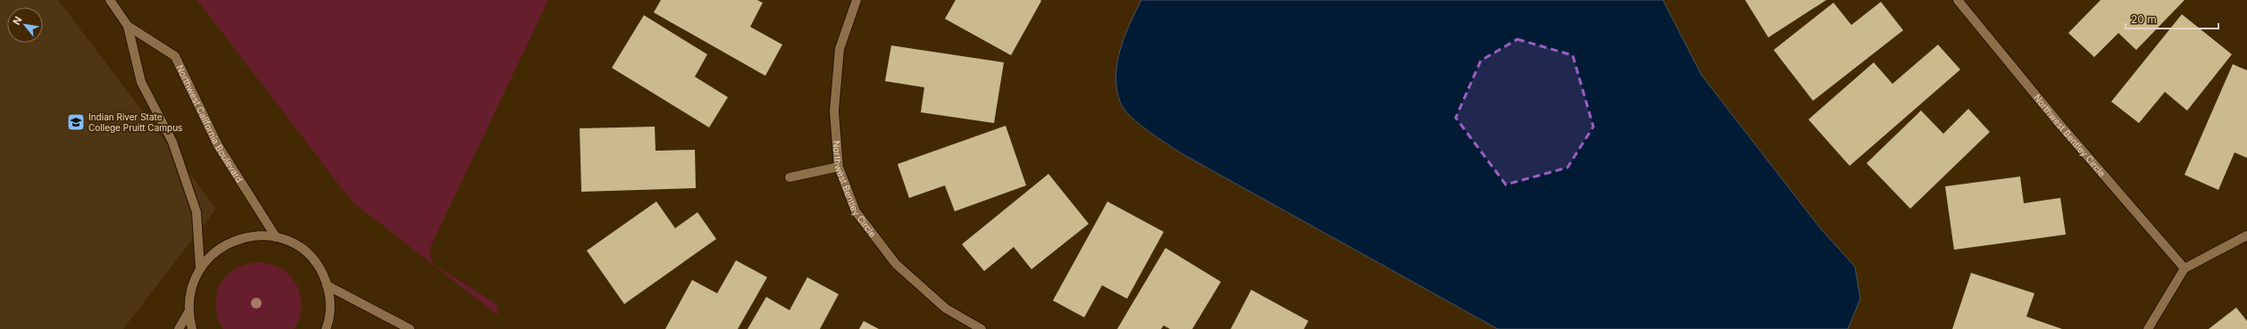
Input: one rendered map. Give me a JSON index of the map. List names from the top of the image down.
{
  "streets": {
    "street": ["Northwest California Boulevard", "Northwest Bentley Circle"]
  },
  "places": {
    "school or university": ["Indian River State College Pruitt Campus"]
  },
  "scale_bar": "20 m",
  "north": "top left"
}
